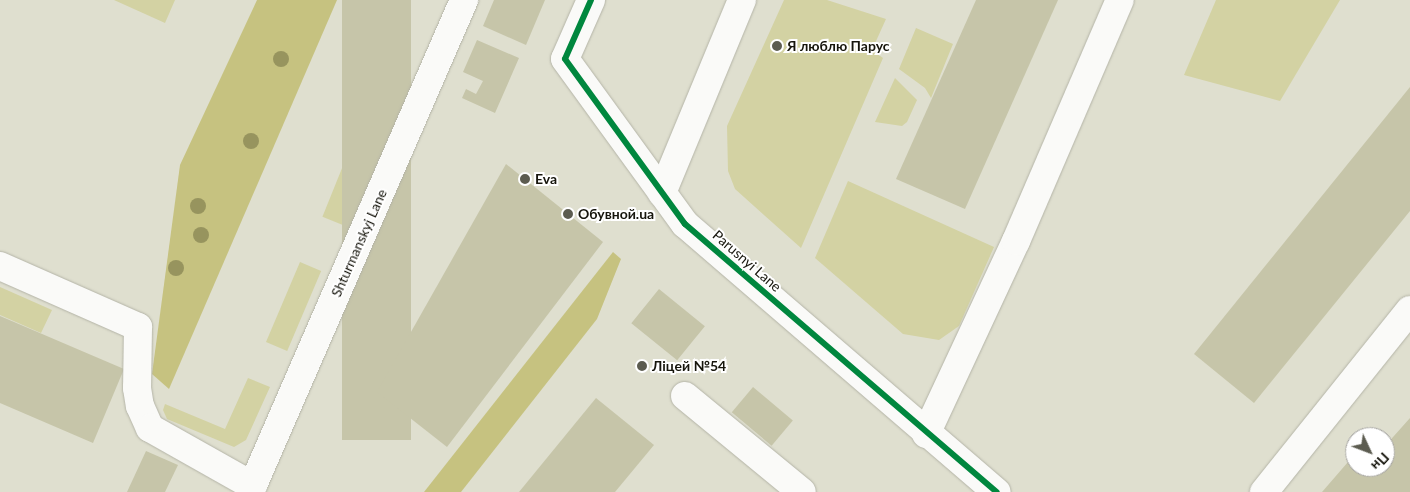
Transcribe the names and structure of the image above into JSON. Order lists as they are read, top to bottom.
{
  "streets": {
    "street": ["Shturmanskyj Lane", "Parusnyi Lane"]
  },
  "places": [
    "Я люблю Парус",
    "Eva",
    "Обувной.ua",
    "Ліцей №54"
  ],
  "north": "bottom right"
}
